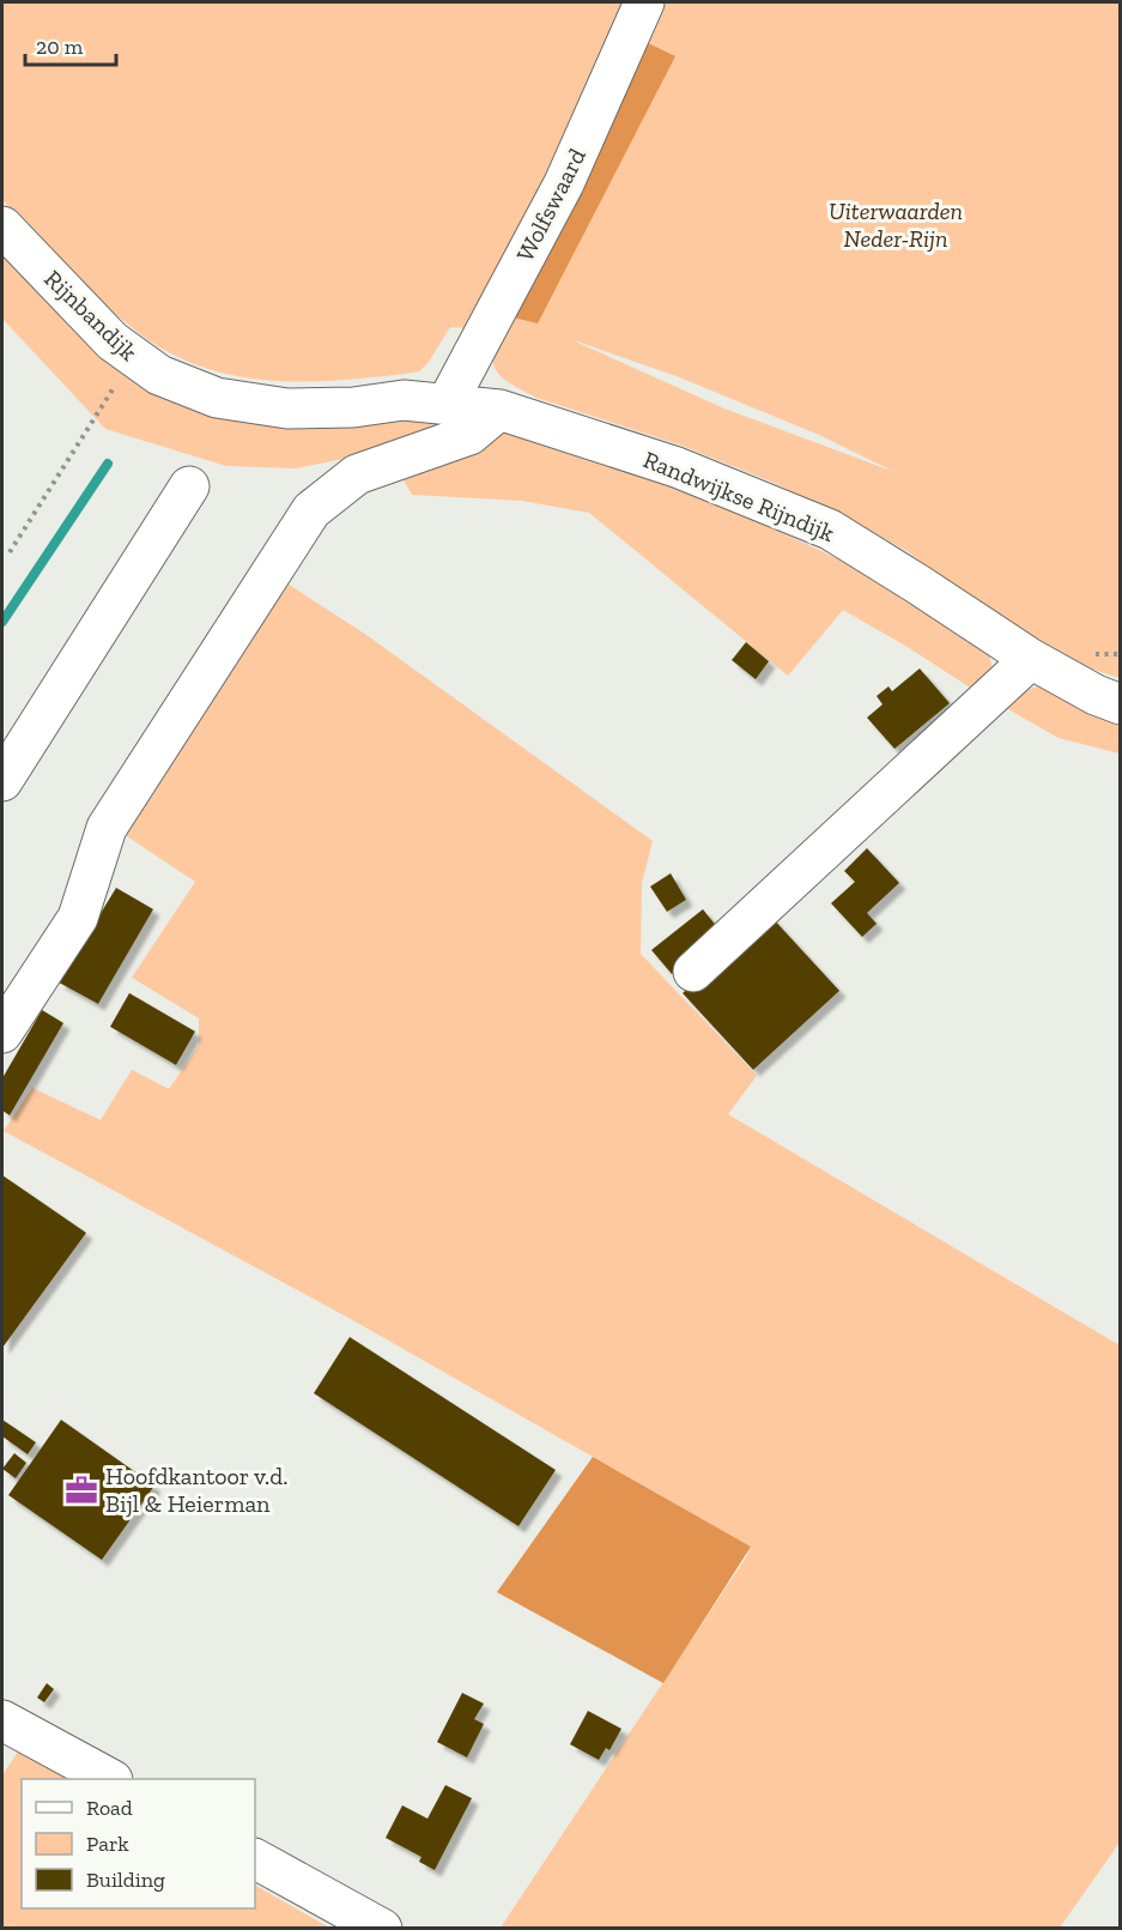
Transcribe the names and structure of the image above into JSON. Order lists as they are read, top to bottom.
{
  "streets": {
    "street": ["Wolfswaard", "Rijnbandijk", "Randwijkse Rijndijk"]
  },
  "crossings": [
    ["Wolfswaard", "Rijnbandijk"],
    ["Wolfswaard", "Randwijkse Rijndijk"],
    ["Rijnbandijk", "Randwijkse Rijndijk"]
  ],
  "parks": ["Uiterwaarden Neder-Rijn"],
  "places": {
    "office": ["Hoofdkantoor v.d. Bijl & Heierman"]
  },
  "legend": ["Road", "Park", "Building"],
  "scale_bar": "20 m"
}
